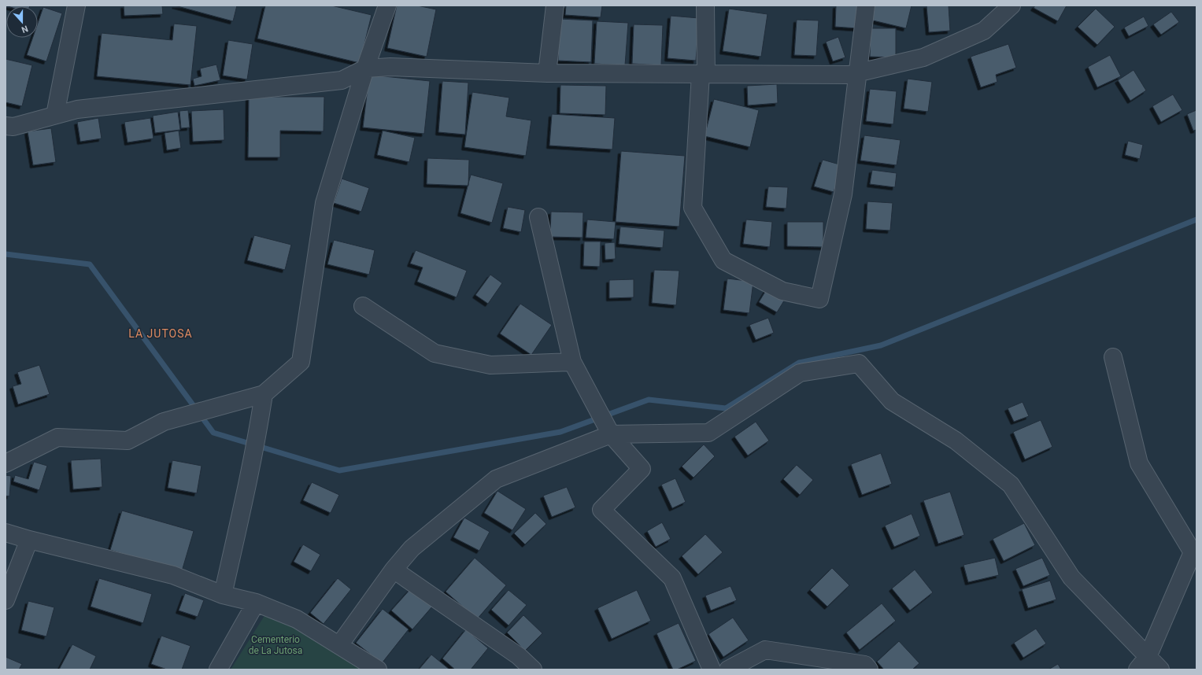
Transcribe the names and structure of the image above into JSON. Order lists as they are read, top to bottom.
{
  "districts": ["LA JUTOSA"],
  "parks": ["Cementerio de La Jutosa"],
  "north": "bottom"
}
